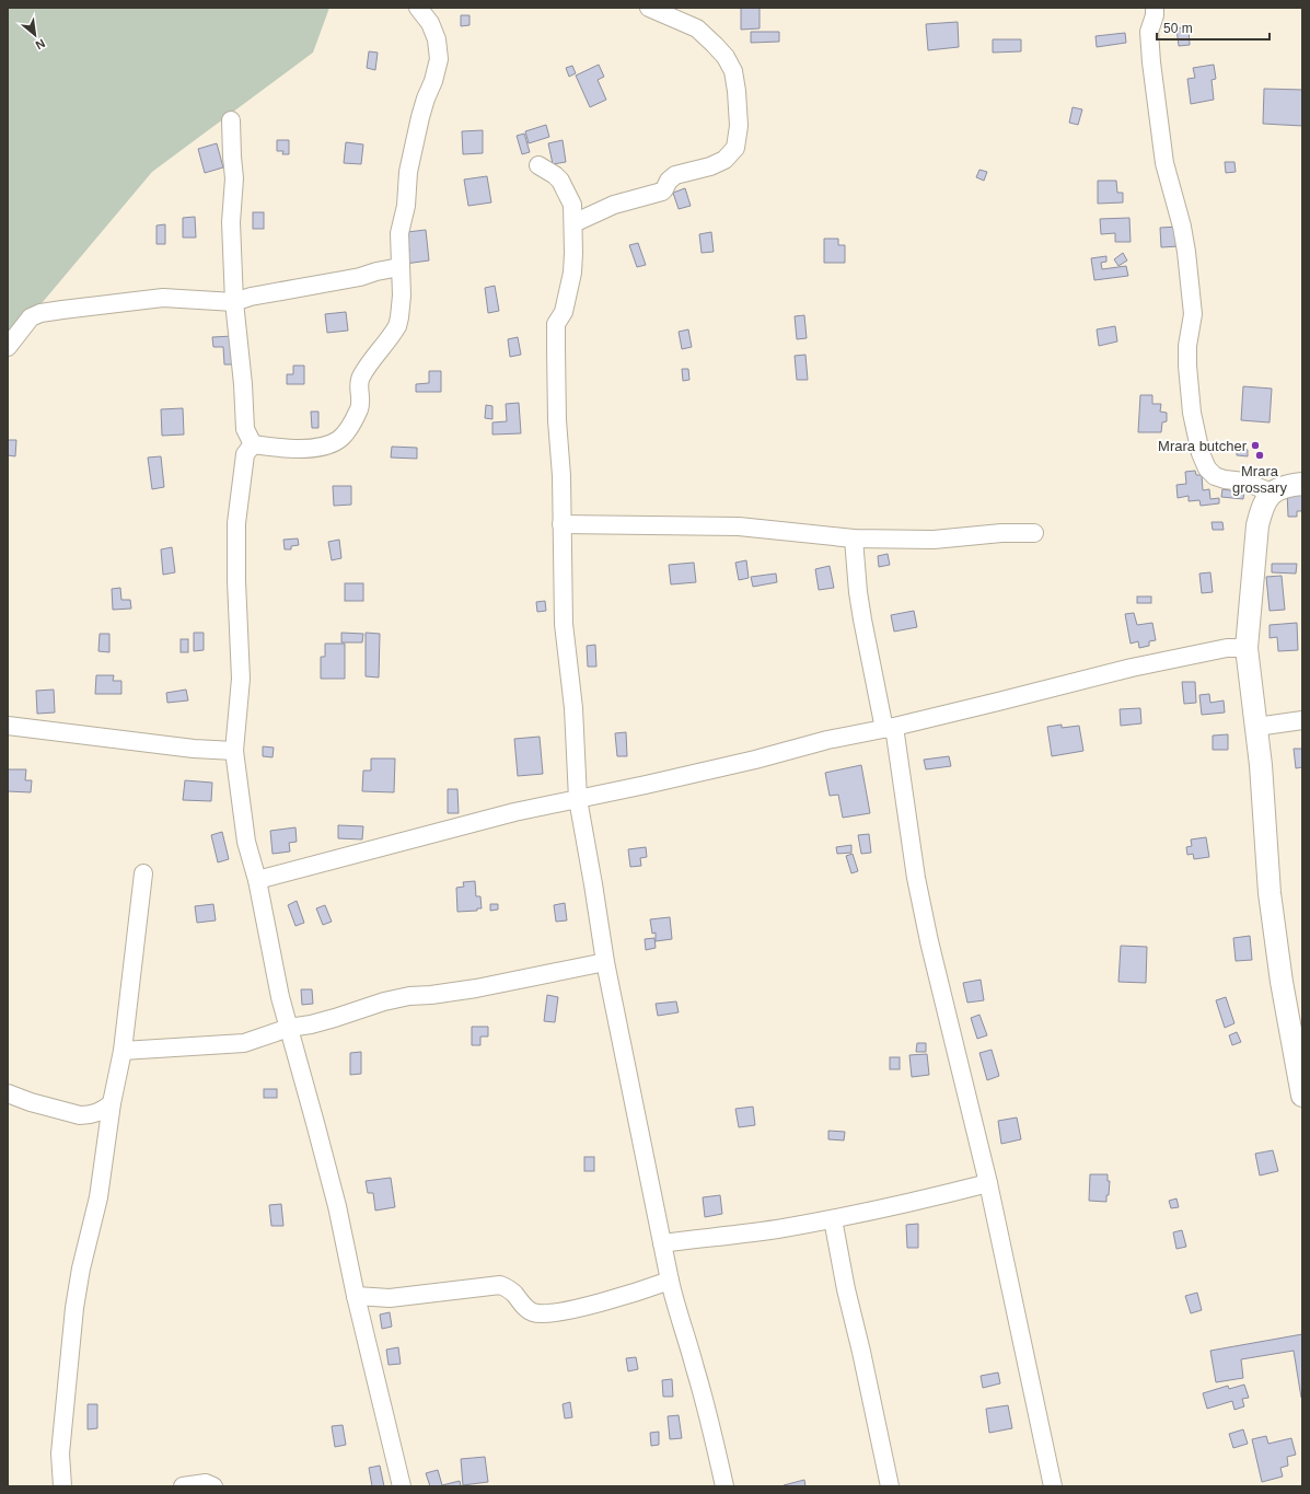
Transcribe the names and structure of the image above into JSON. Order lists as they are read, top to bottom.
{
  "places": ["Mrara butcher", "Mrara grossary"],
  "scale_bar": "50 m",
  "north": "bottom right"
}
